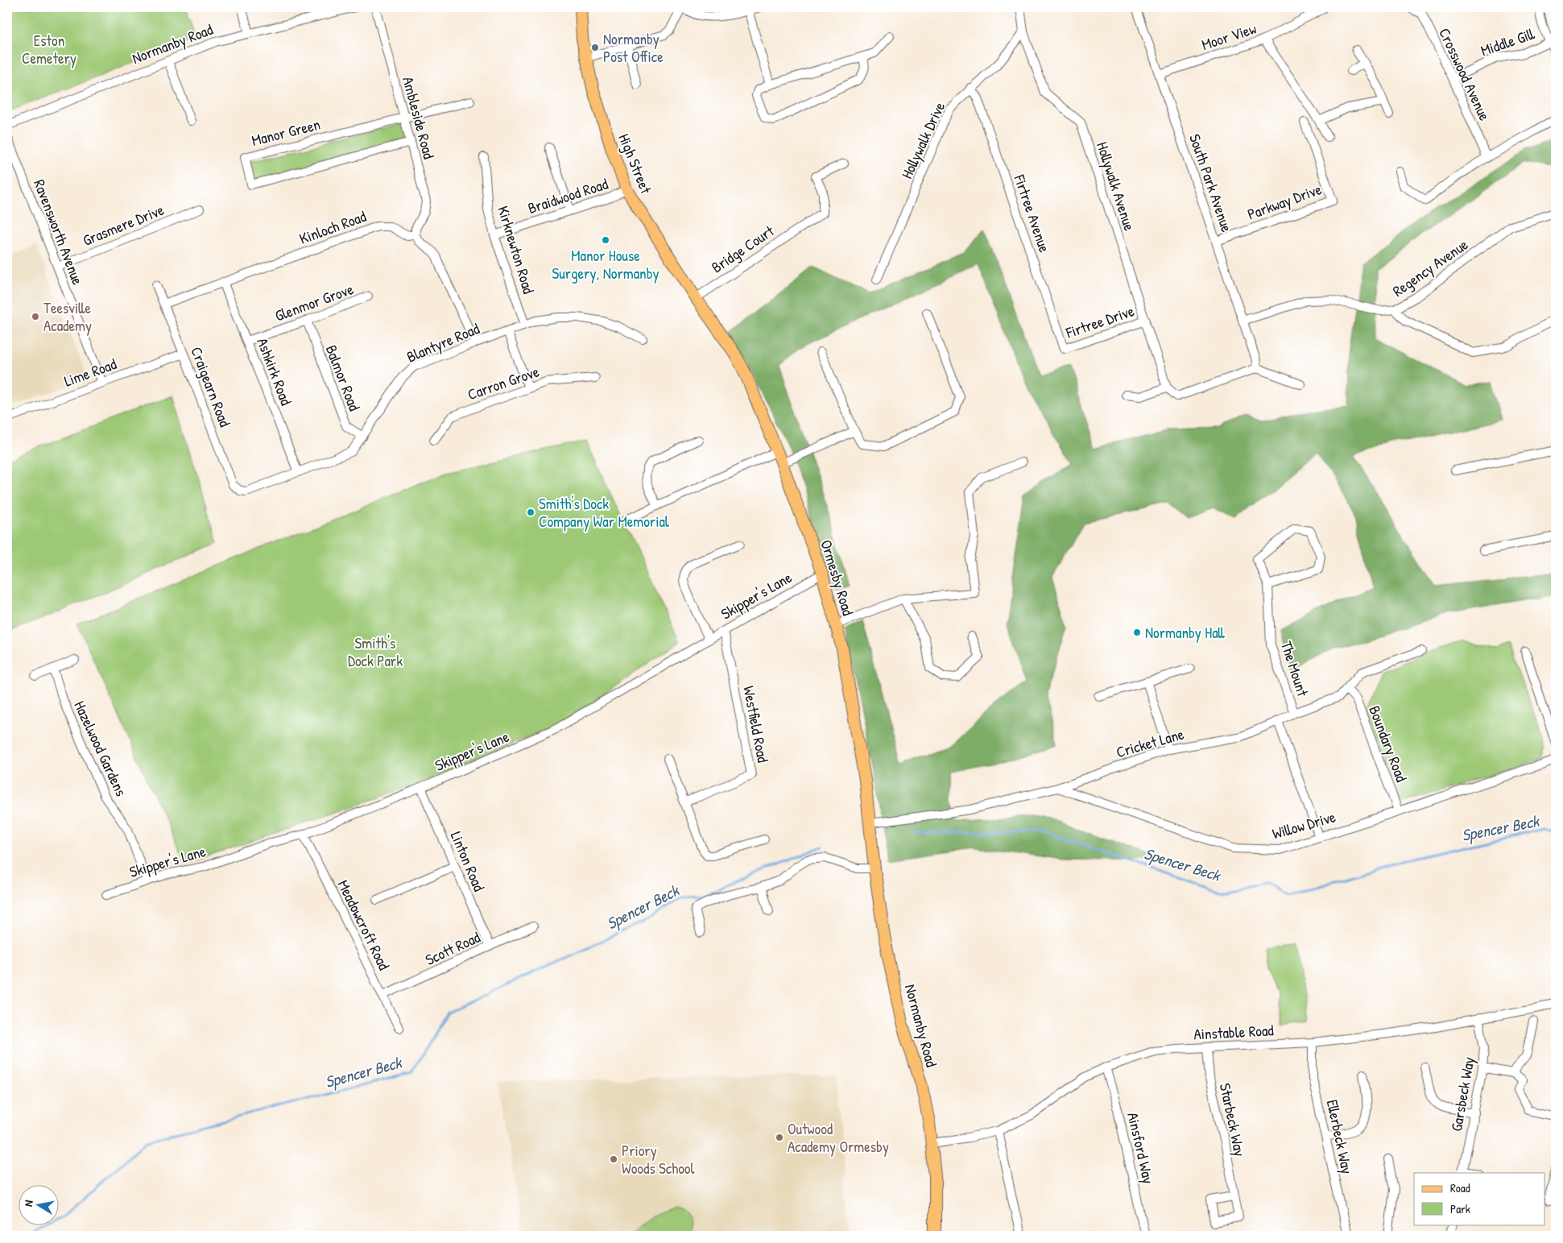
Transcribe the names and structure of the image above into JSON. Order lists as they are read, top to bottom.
{
  "streets": {
    "main road": ["Normanby Road", "High Street", "Ormesby Road"],
    "street": [
      "Moor View",
      "Middle Gill",
      "Crosswood Avenue",
      "Ambleside Road",
      "Manor Green",
      "Hollywalk Drive",
      "South Park Avenue",
      "Hollywalk Avenue",
      "Braidwood Road",
      "Parkway Drive",
      "Firtree Avenue",
      "Grasmere Drive",
      "Kinloch Road",
      "Ravensworth Avenue",
      "Bridge Court",
      "Kirknewton Road",
      "Regency Avenue",
      "Glenmor Grove",
      "Firtree Drive",
      "Blantyre Road",
      "Ashkirk Road",
      "Lime Road",
      "Balmor Road",
      "Carron Grove",
      "Craigearn Road",
      "Skipper's Lane",
      "The Mount",
      "Westfield Road",
      "Cricket Lane",
      "Boundary Road",
      "Hazelwood Gardens",
      "Willow Drive",
      "Linton Road",
      "Meadowcroft Road",
      "Scott Road",
      "Ainstable Road",
      "Garsbeck Way",
      "Starbeck Way",
      "Ellerbeck Way",
      "Ainsford Way"
    ]
  },
  "crossings": [
    ["Moor View", "South Park Avenue"],
    ["Middle Gill", "Crosswood Avenue"],
    ["Normanby Road", "Ormesby Road"],
    ["Normanby Road", "Cricket Lane"],
    ["Normanby Road", "Ainstable Road"],
    ["Ambleside Road", "Manor Green"],
    ["Ambleside Road", "Kinloch Road"],
    ["Hollywalk Drive", "Hollywalk Avenue"],
    ["Hollywalk Drive", "Firtree Avenue"],
    ["High Street", "Braidwood Road"],
    ["High Street", "Bridge Court"],
    ["High Street", "Ormesby Road"],
    ["South Park Avenue", "Parkway Drive"],
    ["South Park Avenue", "Regency Avenue"],
    ["Hollywalk Avenue", "Firtree Drive"],
    ["Braidwood Road", "Kirknewton Road"],
    ["Firtree Avenue", "Firtree Drive"],
    ["Grasmere Drive", "Ravensworth Avenue"],
    ["Kinloch Road", "Ashkirk Road"],
    ["Kinloch Road", "Craigearn Road"],
    ["Ravensworth Avenue", "Lime Road"],
    ["Kirknewton Road", "Blantyre Road"],
    ["Glenmor Grove", "Ashkirk Road"],
    ["Glenmor Grove", "Balmor Road"],
    ["Blantyre Road", "Ashkirk Road"],
    ["Blantyre Road", "Balmor Road"],
    ["Blantyre Road", "Craigearn Road"],
    ["Lime Road", "Craigearn Road"],
    ["Ormesby Road", "Skipper's Lane"],
    ["Ormesby Road", "Cricket Lane"],
    ["Skipper's Lane", "Westfield Road"],
    ["Skipper's Lane", "Hazelwood Gardens"],
    ["Skipper's Lane", "Linton Road"],
    ["Skipper's Lane", "Meadowcroft Road"],
    ["The Mount", "Cricket Lane"],
    ["Cricket Lane", "Boundary Road"],
    ["Cricket Lane", "Willow Drive"],
    ["Boundary Road", "Willow Drive"],
    ["Linton Road", "Scott Road"],
    ["Meadowcroft Road", "Scott Road"],
    ["Ainstable Road", "Garsbeck Way"],
    ["Ainstable Road", "Starbeck Way"],
    ["Ainstable Road", "Ellerbeck Way"],
    ["Ainstable Road", "Ainsford Way"]
  ],
  "water": ["Spencer Beck"],
  "parks": ["Eston Cemetery", "Smith's Dock Park"],
  "places": [
    "Normanby Post Office",
    "Manor House Surgery, Normanby",
    "Teesville Academy",
    "Smith's Dock Company War Memorial",
    "Normanby Hall",
    "Outwood Academy Ormesby",
    "Priory Woods School"
  ],
  "legend": ["Road", "Park"],
  "north": "left"
}
